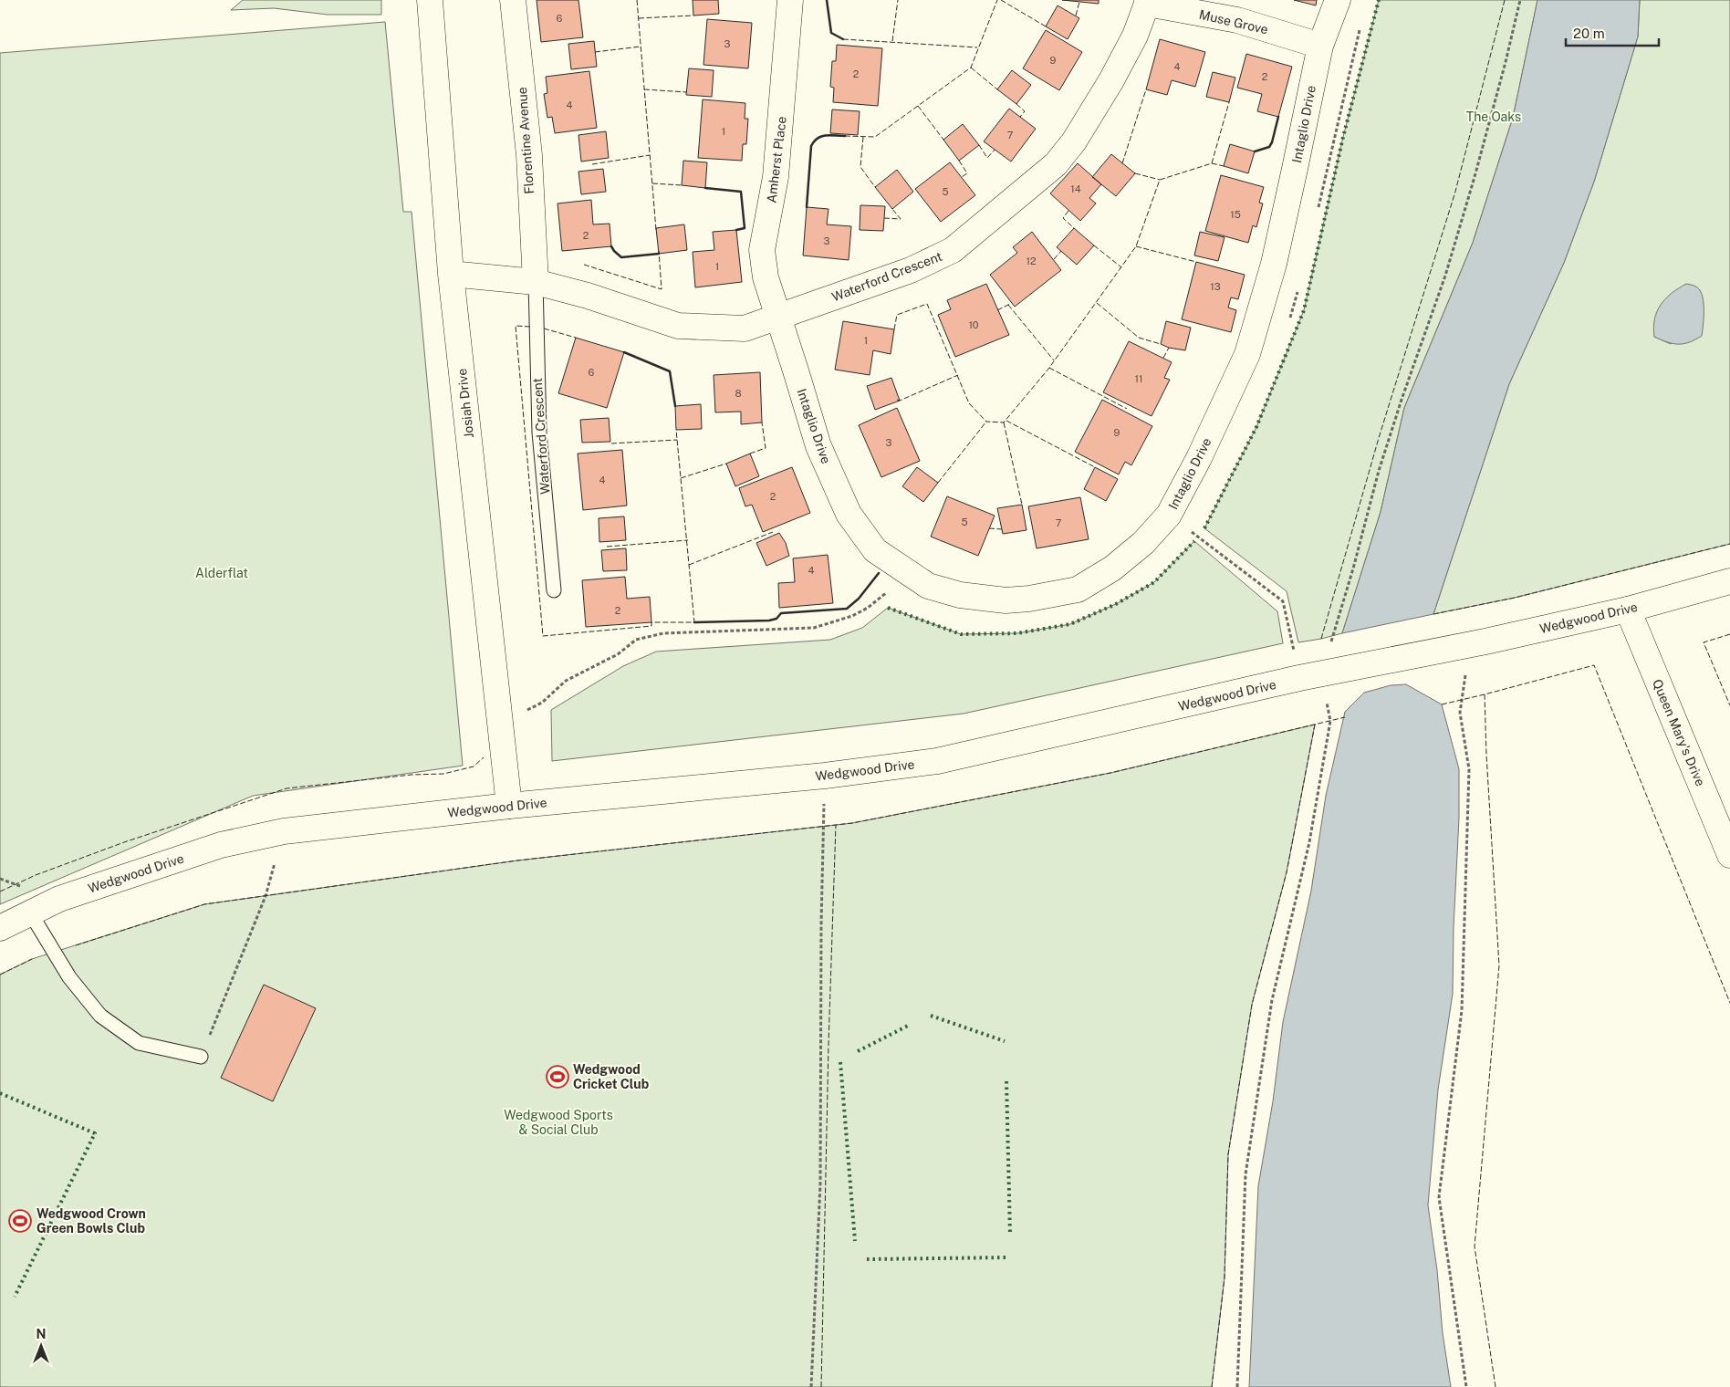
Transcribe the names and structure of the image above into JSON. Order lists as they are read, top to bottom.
{
  "streets": {
    "street": [
      "Muse Grove",
      "Intaglio Drive",
      "Florentine Avenue",
      "Amherst Place",
      "Waterford Crescent",
      "Josiah Drive",
      "Wedgwood Drive",
      "Queen Mary's Drive"
    ]
  },
  "crossings": [
    ["Muse Grove", "Intaglio Drive"],
    ["Muse Grove", "Waterford Crescent"],
    ["Intaglio Drive", "Amherst Place"],
    ["Intaglio Drive", "Waterford Crescent"],
    ["Florentine Avenue", "Waterford Crescent"],
    ["Amherst Place", "Waterford Crescent"],
    ["Waterford Crescent", "Josiah Drive"],
    ["Josiah Drive", "Wedgwood Drive"],
    ["Wedgwood Drive", "Queen Mary's Drive"]
  ],
  "parks": ["The Oaks", "Alderflat", "Wedgwood Sports & Social Club"],
  "places": {
    "sports": ["Wedgwood Cricket Club", "Wedgwood Crown Green Bowls Club"]
  },
  "house_numbers": [
    "6",
    "3",
    "9",
    "4",
    "2",
    "2",
    "4",
    "1",
    "7",
    "14",
    "5",
    "15",
    "2",
    "3",
    "12",
    "1",
    "13",
    "10",
    "1",
    "6",
    "11",
    "8",
    "9",
    "3",
    "4",
    "2",
    "5",
    "7",
    "4",
    "2"
  ],
  "scale_bar": "20 m",
  "north": "top"
}
